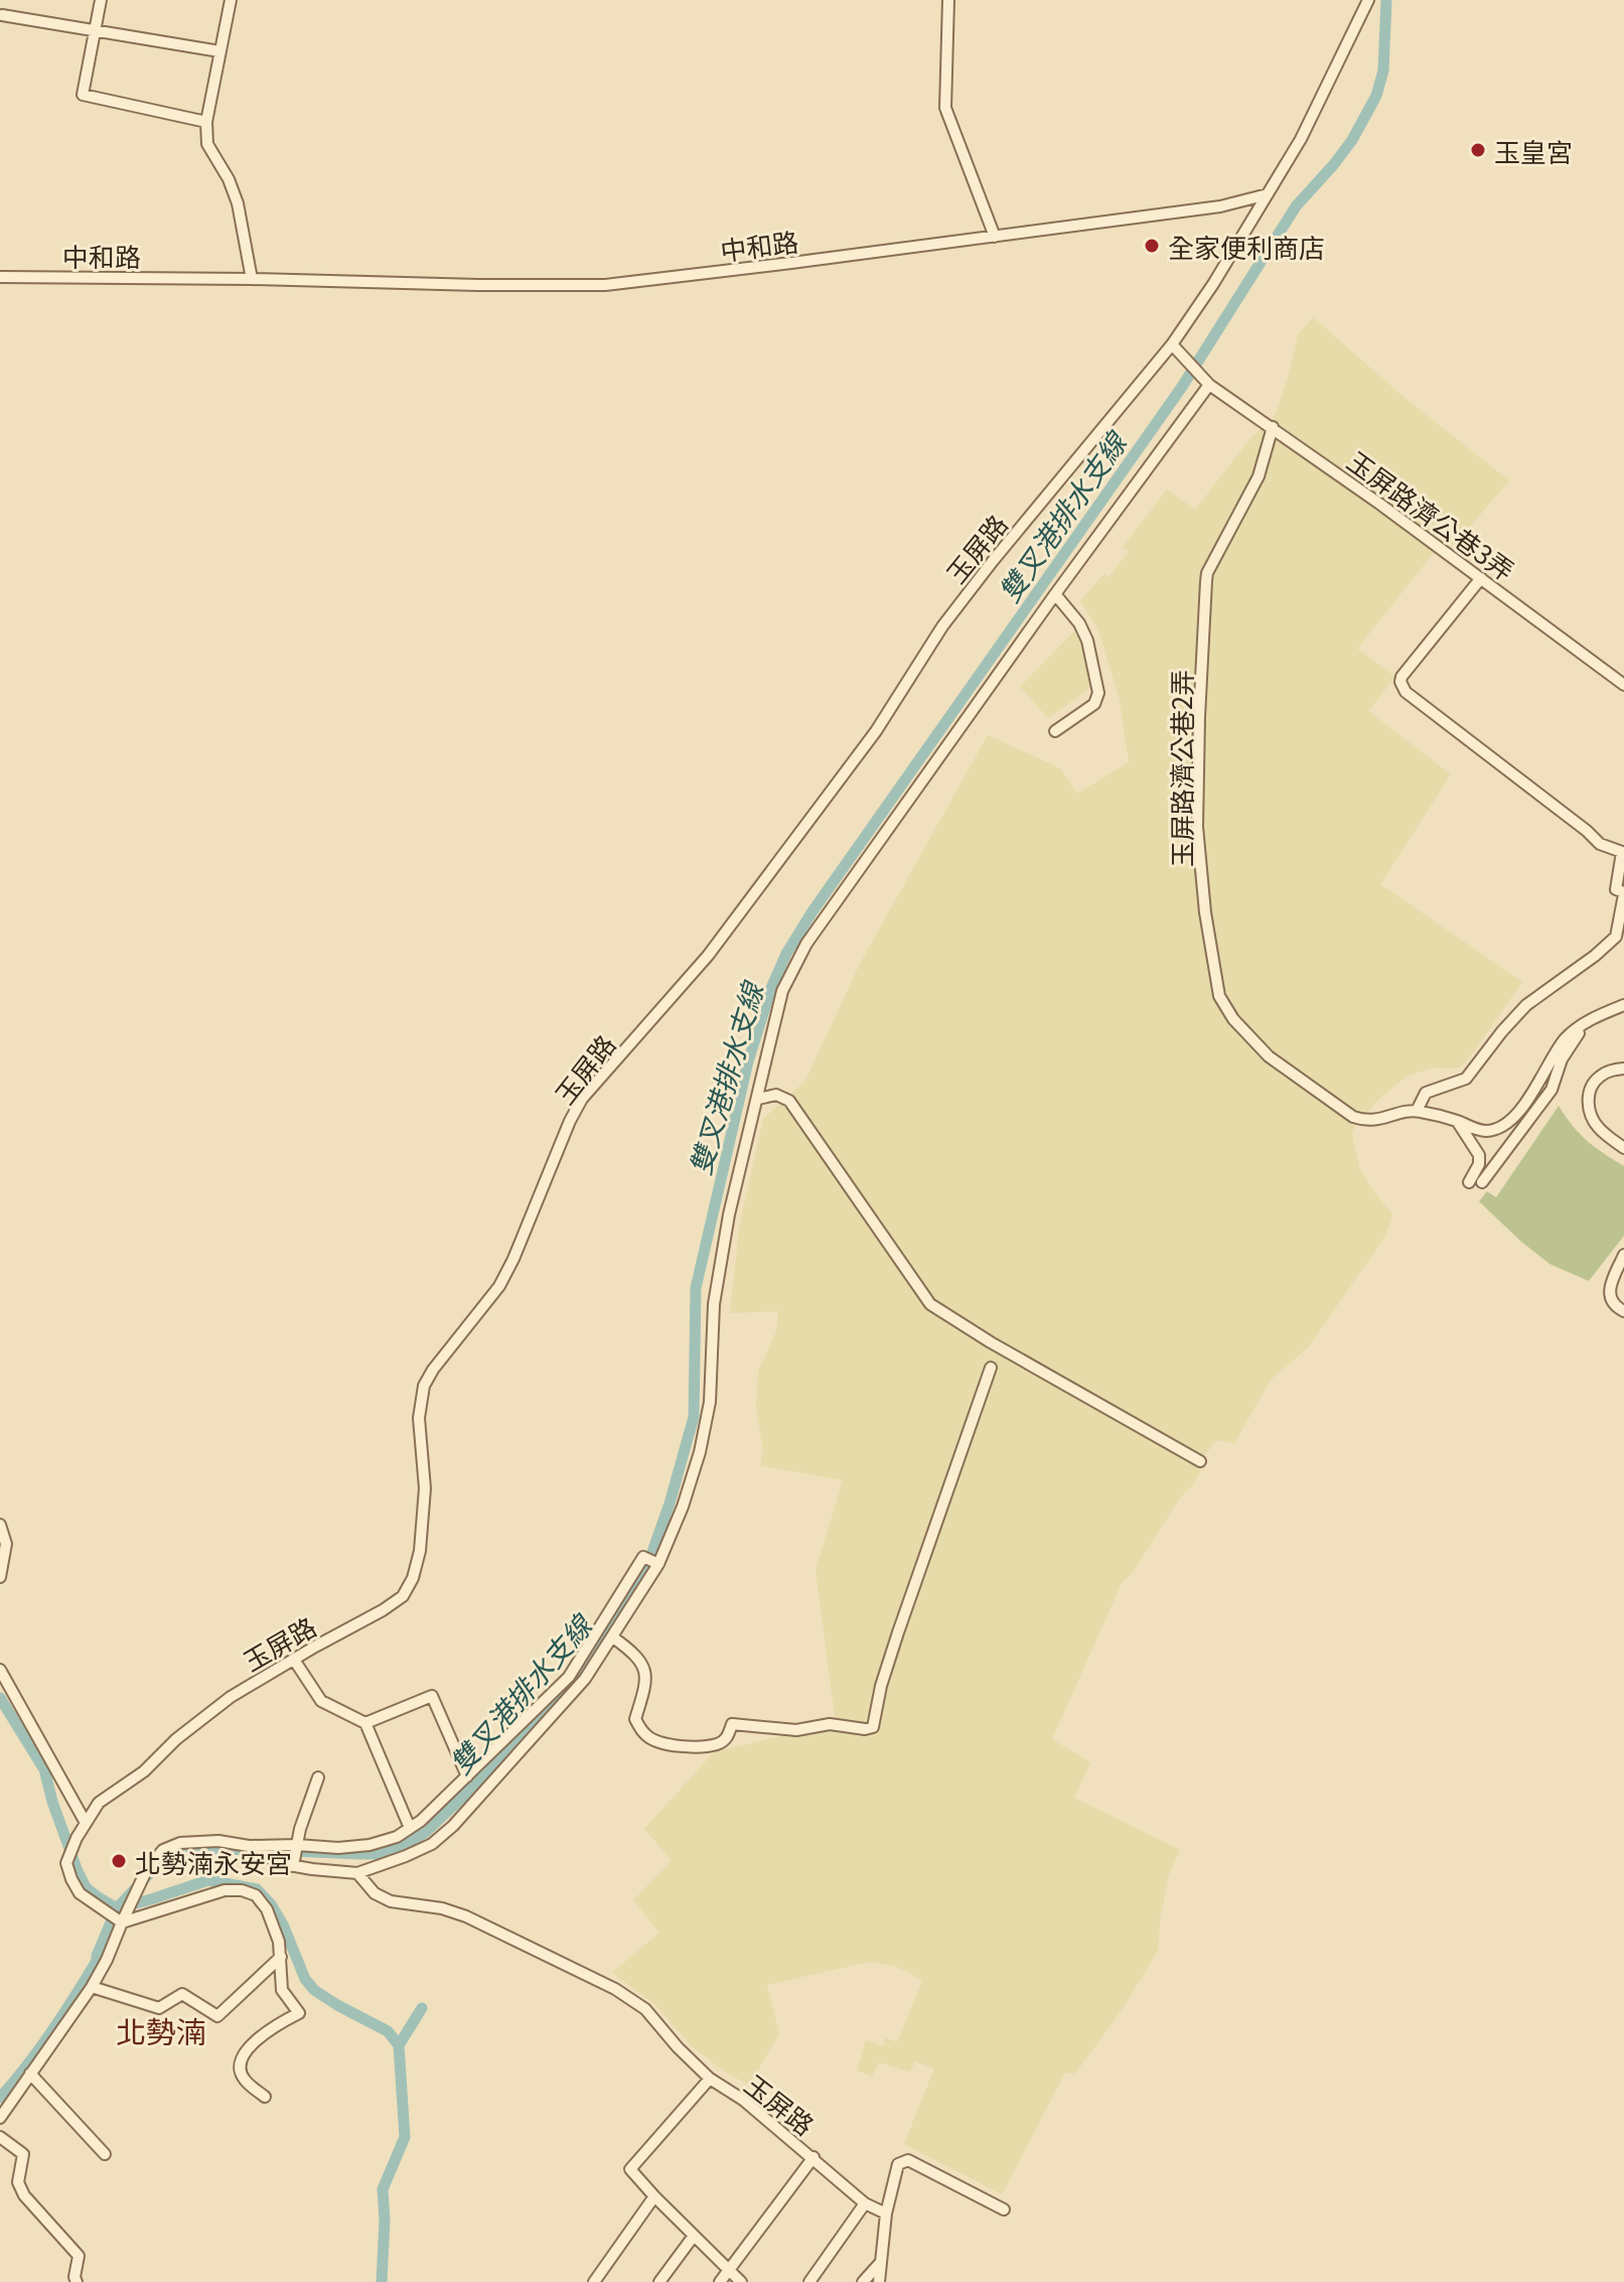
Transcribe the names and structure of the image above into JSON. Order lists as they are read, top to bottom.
{
  "streets": {
    "street": [
      "中和路",
      "玉屏路濟公巷3弄",
      "玉屏路",
      "玉屏路濟公巷2弄"
    ]
  },
  "crossings": [
    ["中和路", "玉屏路"],
    ["玉屏路濟公巷3弄", "玉屏路濟公巷2弄"]
  ],
  "districts": ["北勢湳"],
  "water": ["雙叉港排水支線"],
  "places": ["玉皇宮", "全家便利商店", "北勢湳永安宮"]
}
